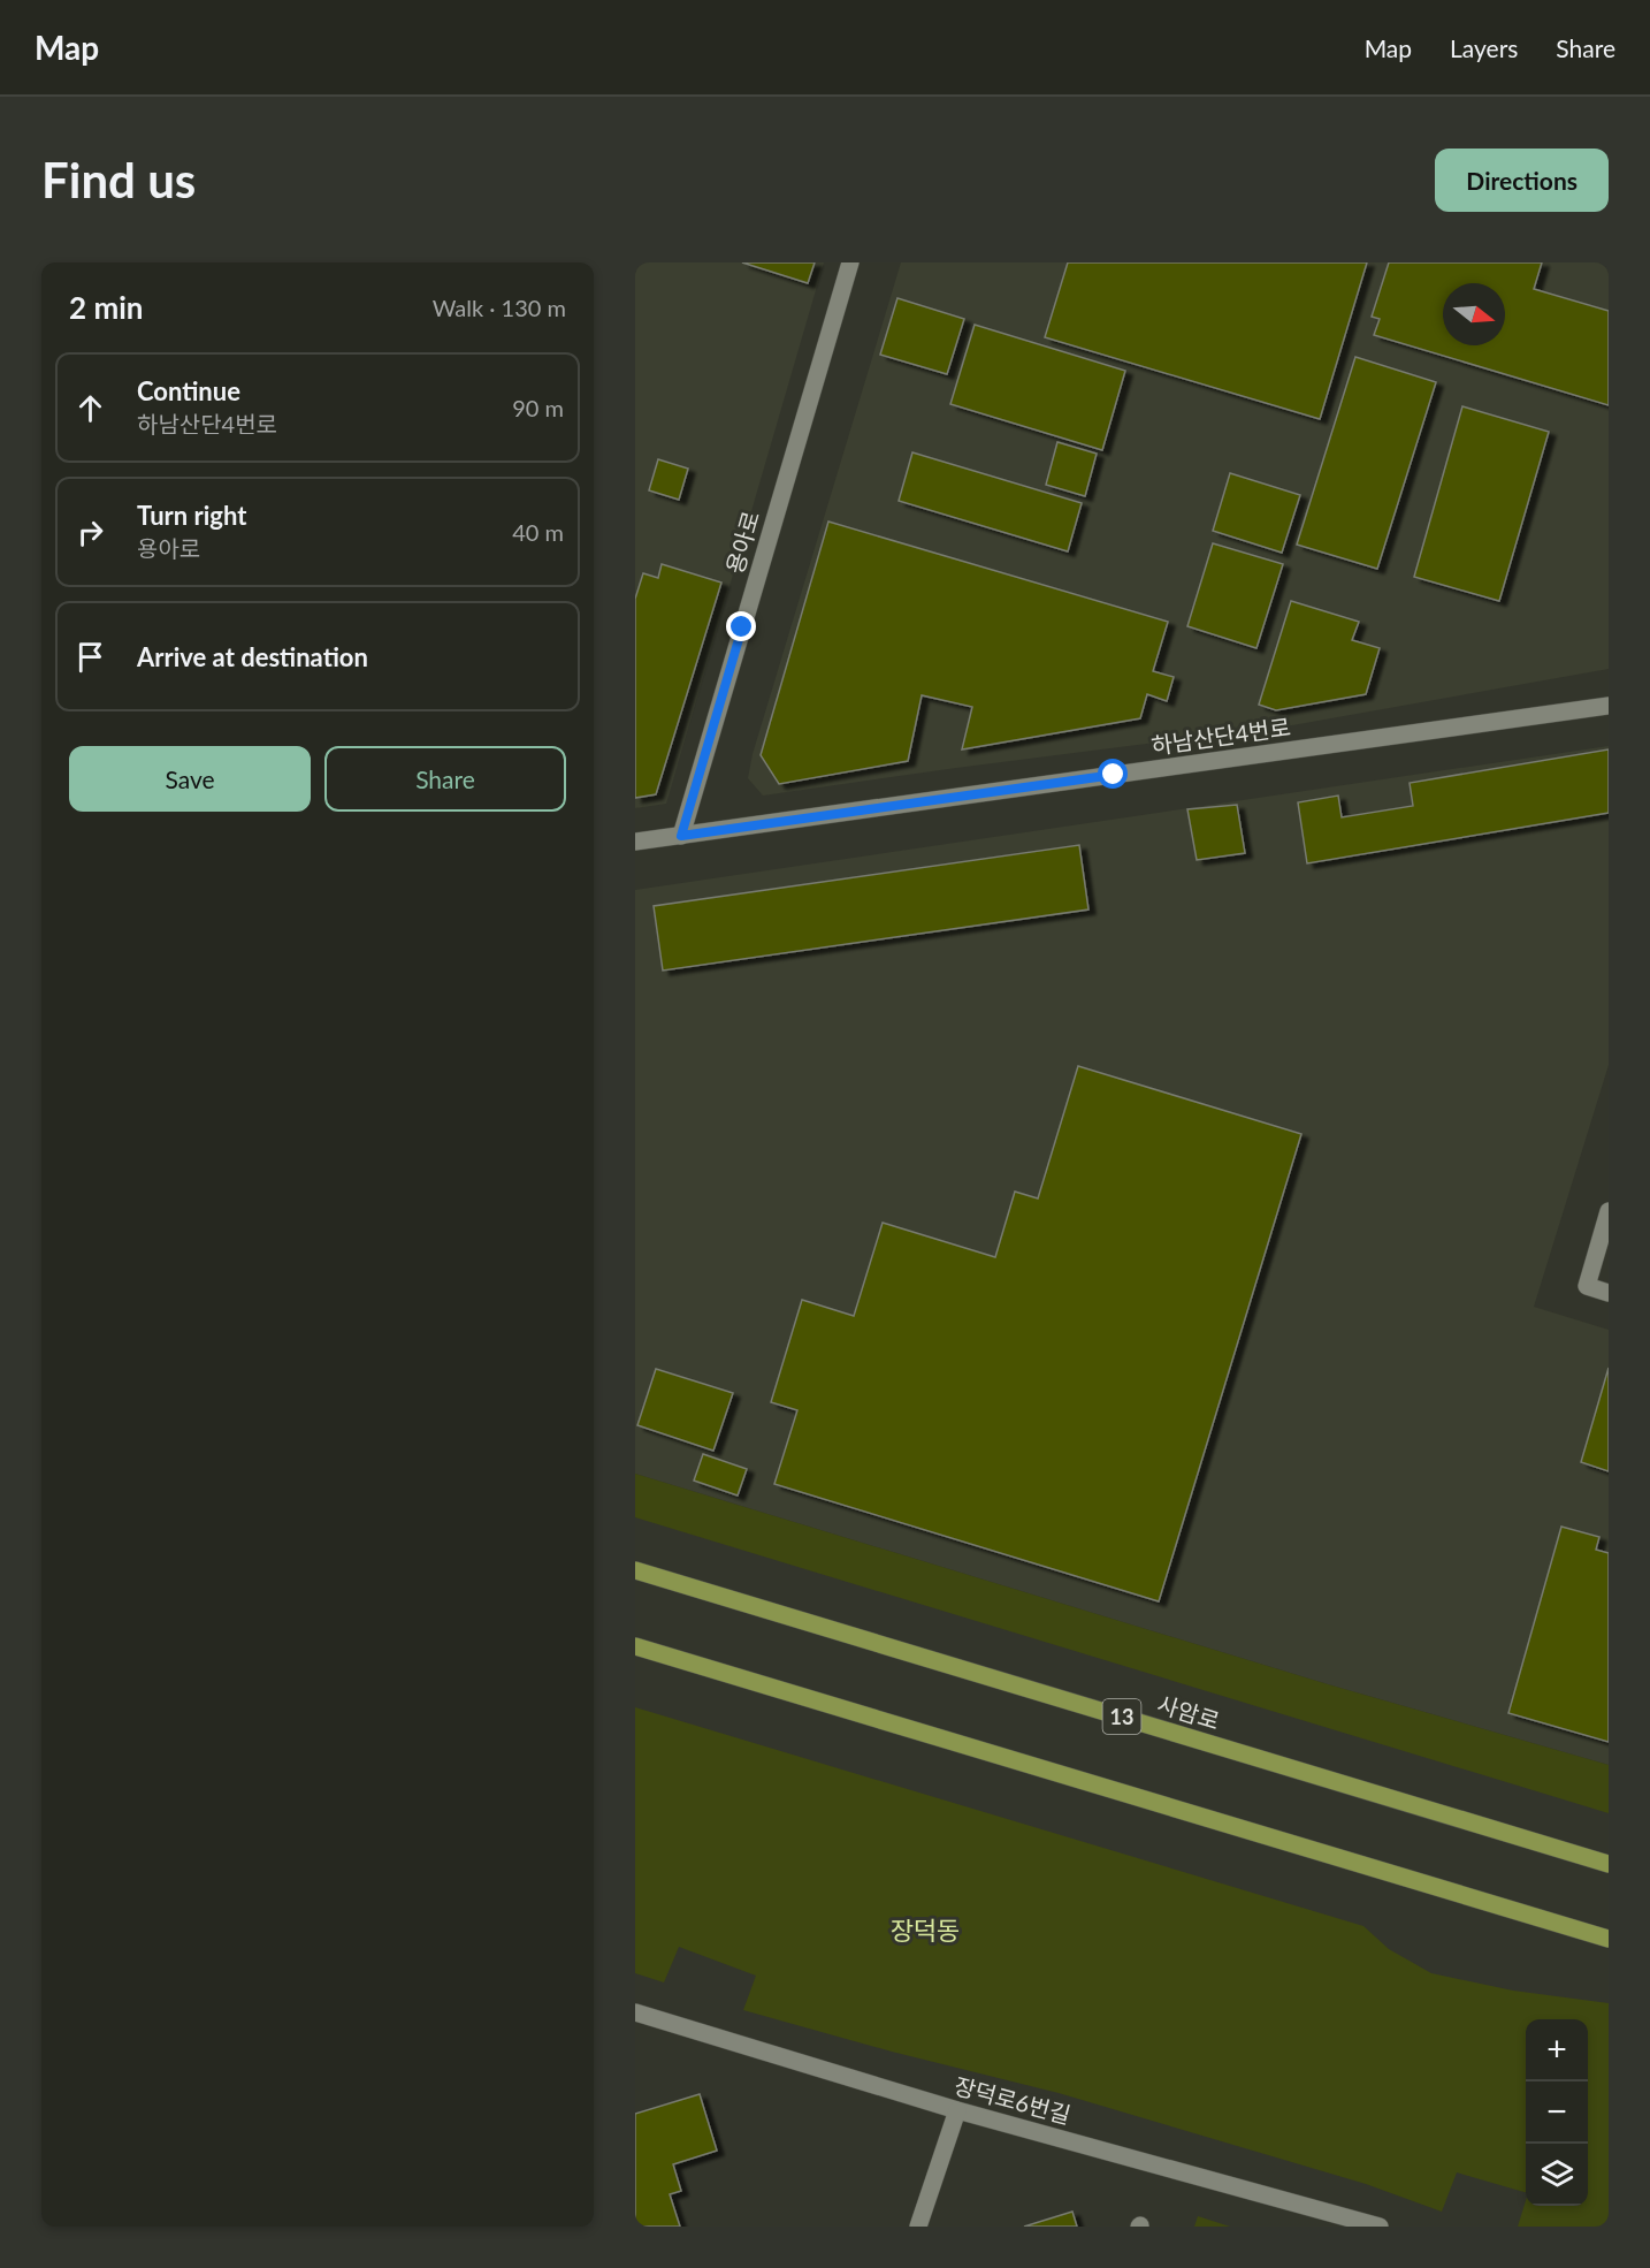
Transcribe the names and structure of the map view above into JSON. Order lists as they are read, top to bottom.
{
  "streets": {
    "main road": ["사암로", "13"],
    "street": ["용아로", "하남산단4번로", "장덕로6번길"]
  },
  "crossings": [
    ["용아로", "하남산단4번로"]
  ],
  "districts": ["장덕동"],
  "north": "right",
  "page": {
    "header": "Map",
    "nav": ["Map", "Layers", "Share"],
    "buttons": [
      "Directions",
      ["Save", "Share"]
    ],
    "title": "Find us",
    "heading": ["2 min", "Walk · 130 m"],
    "list": [
      ["Continue", "하남산단4번로", "90 m"],
      ["Turn right", "용아로", "40 m"],
      "Arrive at destination"
    ],
    "map_buttons": ["+", "−"]
  }
}
